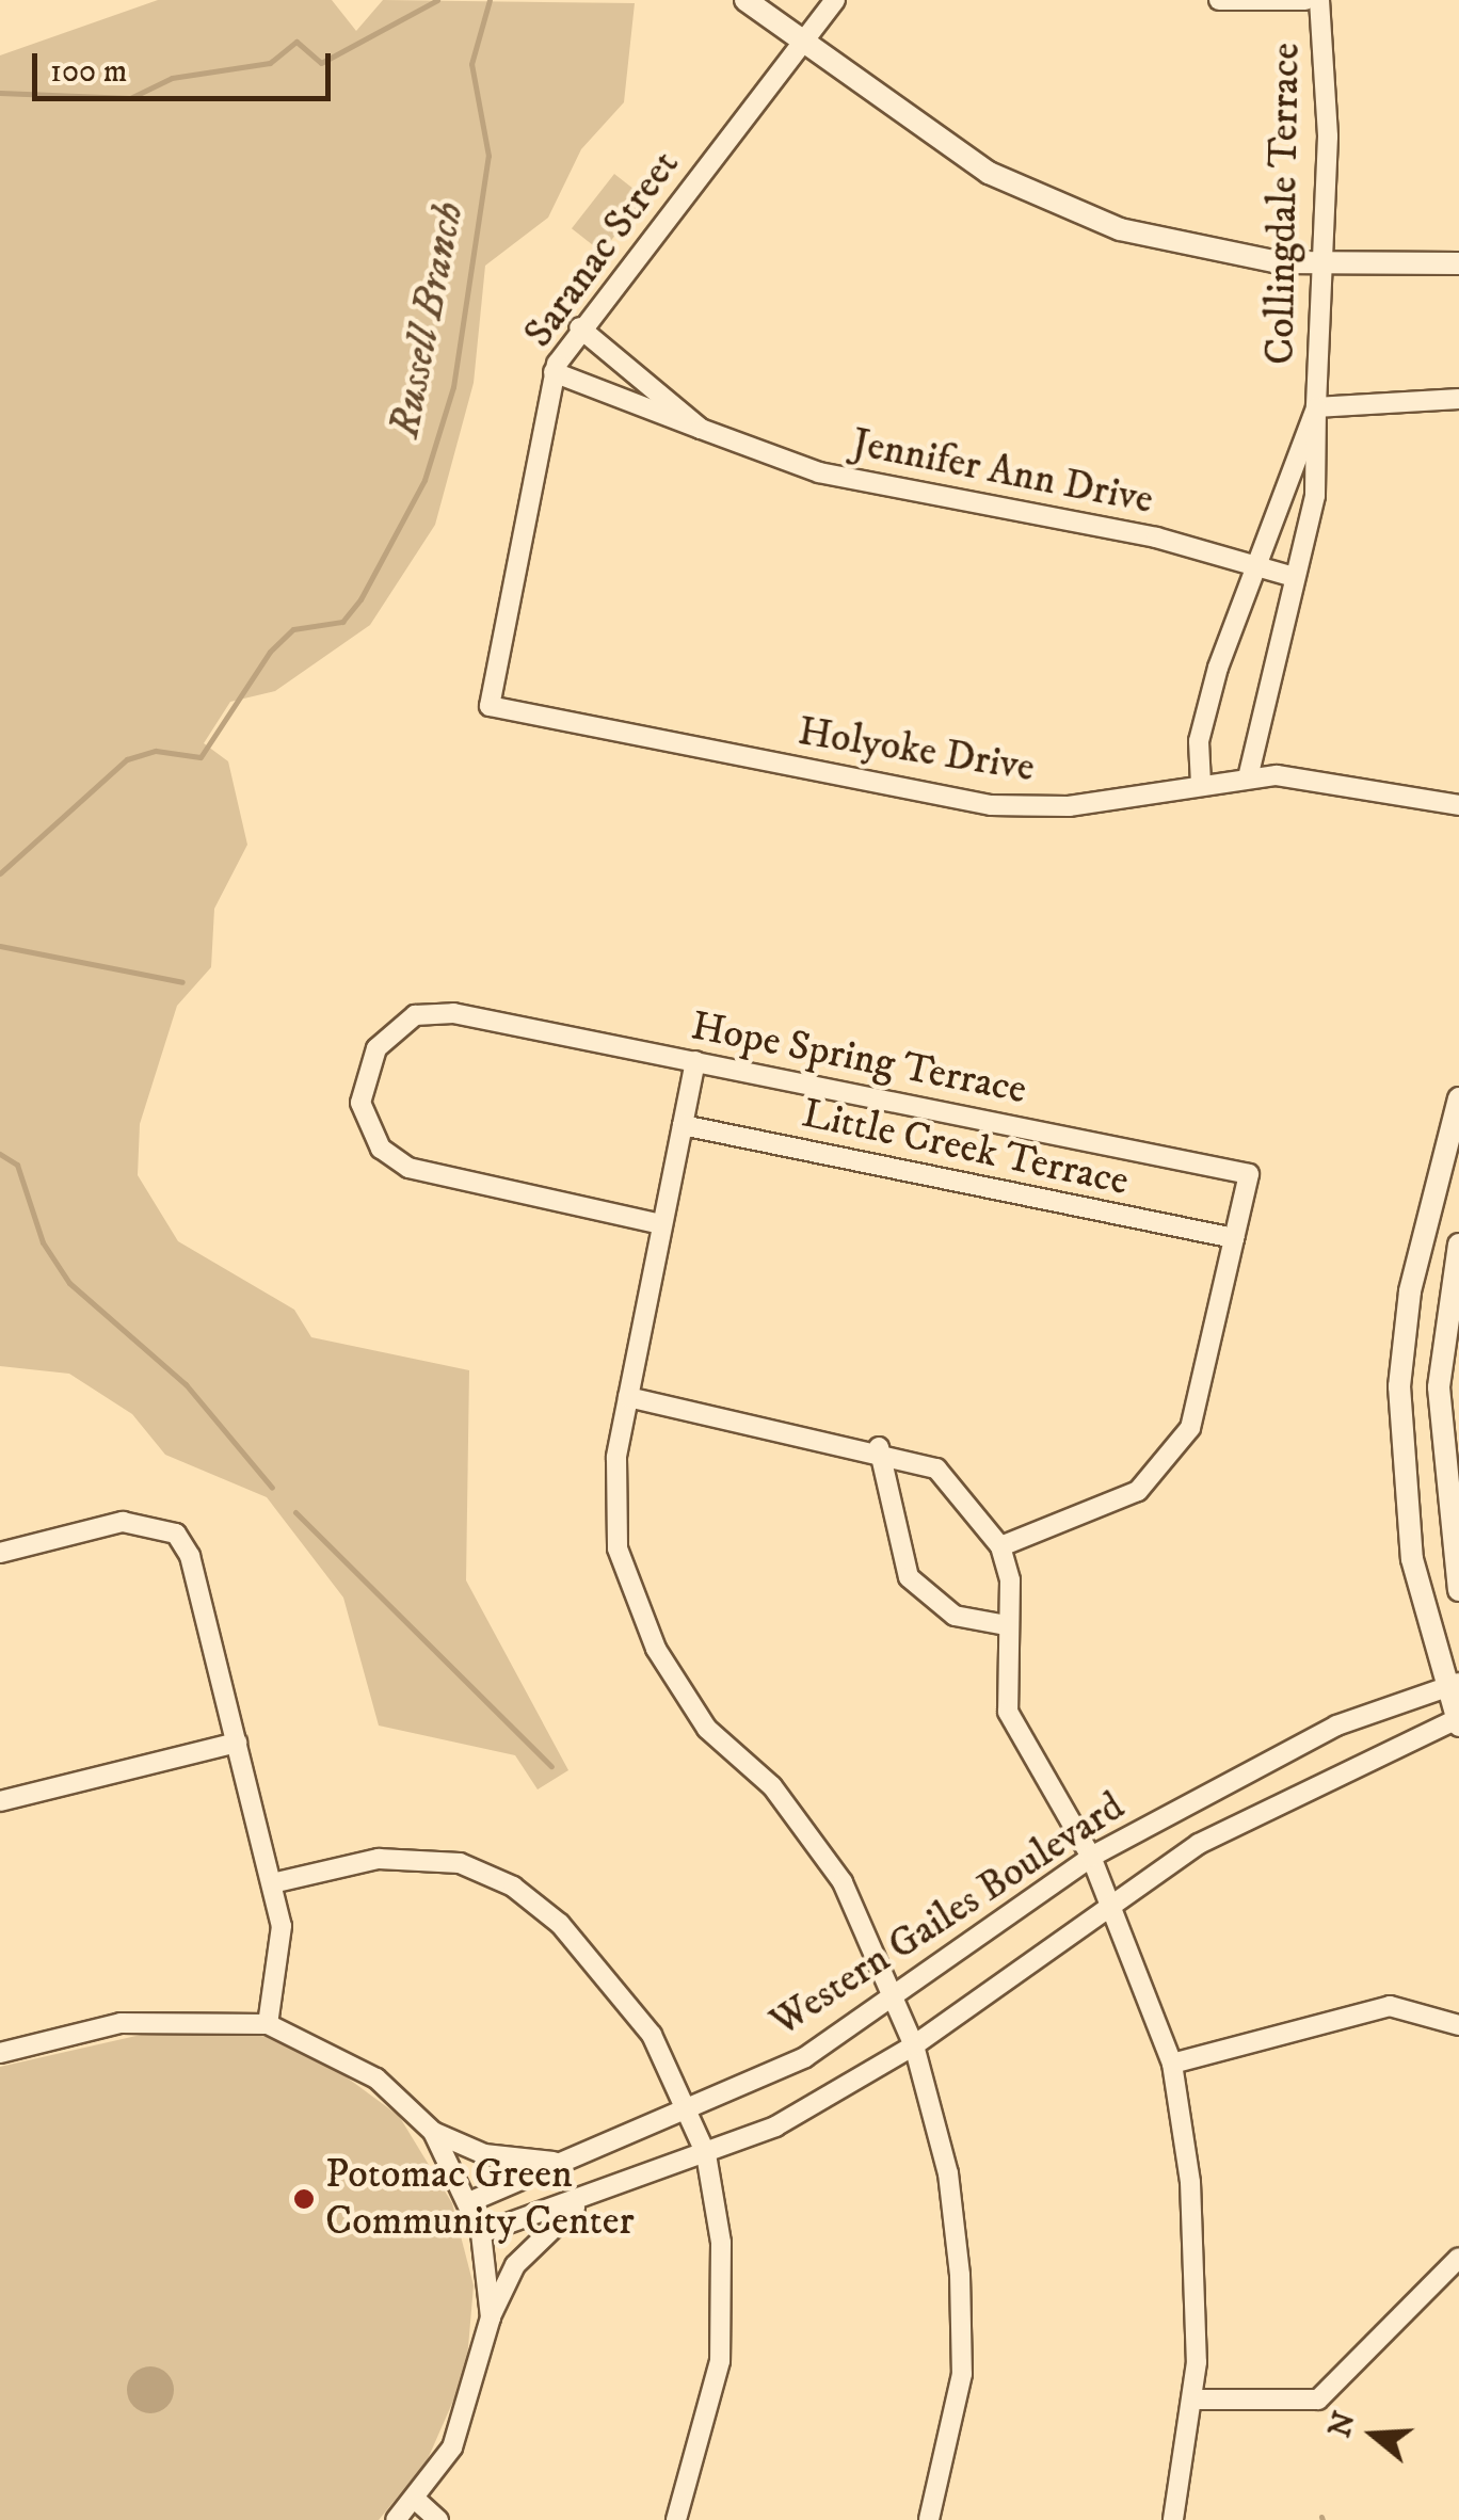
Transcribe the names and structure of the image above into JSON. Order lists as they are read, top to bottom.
{
  "streets": {
    "street": [
      "Collingdale Terrace",
      "Saranac Street",
      "Jennifer Ann Drive",
      "Holyoke Drive",
      "Hope Spring Terrace",
      "Little Creek Terrace",
      "Western Gailes Boulevard"
    ]
  },
  "crossings": [
    ["Collingdale Terrace", "Jennifer Ann Drive"],
    ["Collingdale Terrace", "Holyoke Drive"],
    ["Saranac Street", "Jennifer Ann Drive"],
    ["Saranac Street", "Holyoke Drive"],
    ["Hope Spring Terrace", "Little Creek Terrace"]
  ],
  "water": ["Russell Branch"],
  "places": ["Potomac Green Community Center"],
  "scale_bar": "100 m",
  "north": "left"
}
